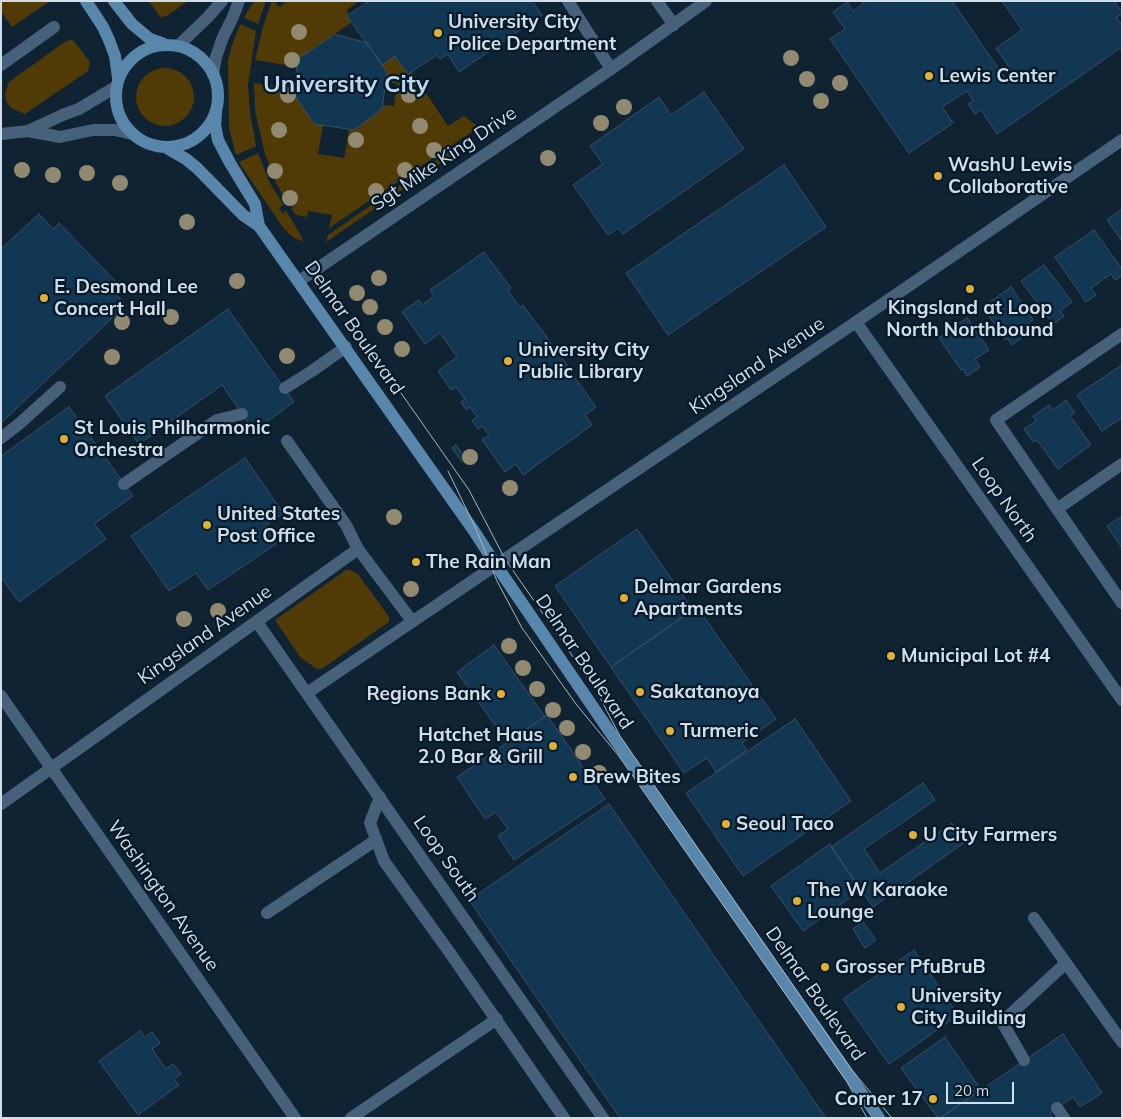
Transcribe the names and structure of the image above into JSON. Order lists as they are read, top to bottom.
{
  "streets": {
    "main road": ["Delmar Boulevard"],
    "street": [
      "Sgt Mike King Drive",
      "Kingsland Avenue",
      "Loop North",
      "Loop South",
      "Washington Avenue"
    ]
  },
  "crossings": [
    ["Sgt Mike King Drive", "Delmar Boulevard"],
    ["Delmar Boulevard", "Kingsland Avenue"],
    ["Kingsland Avenue", "Loop North"],
    ["Kingsland Avenue", "Loop South"],
    ["Kingsland Avenue", "Washington Avenue"]
  ],
  "districts": ["University City"],
  "places": [
    "University City Police Department",
    "Lewis Center",
    "WashU Lewis Collaborative",
    "Kingsland at Loop North Northbound",
    "E. Desmond Lee Concert Hall",
    "University City Public Library",
    "St Louis Philharmonic Orchestra",
    "United States Post Office",
    "The Rain Man",
    "Delmar Gardens Apartments",
    "Municipal Lot #4",
    "Sakatanoya",
    "Regions Bank",
    "Turmeric",
    "Hatchet Haus 2.0 Bar & Grill",
    "Brew Bites",
    "Seoul Taco",
    "U City Farmers",
    "The W Karaoke Lounge",
    "Grosser PfuBruB",
    "University City Building",
    "Corner 17"
  ],
  "scale_bar": "20 m"
}
